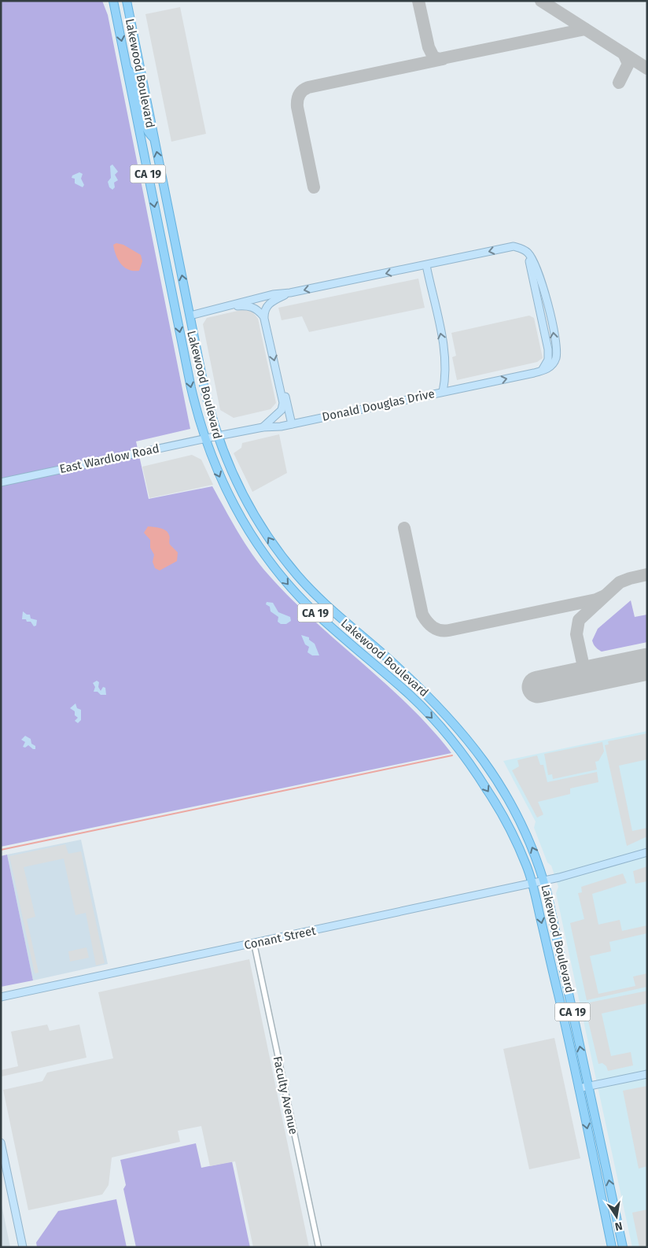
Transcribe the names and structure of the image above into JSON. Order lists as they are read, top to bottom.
{
  "streets": {
    "main road": ["Lakewood Boulevard", "CA 19"],
    "street": [
      "Donald Douglas Drive",
      "East Wardlow Road",
      "Conant Street",
      "Faculty Avenue"
    ]
  },
  "crossings": [
    ["Lakewood Boulevard", "Donald Douglas Drive"],
    ["Lakewood Boulevard", "East Wardlow Road"],
    ["Lakewood Boulevard", "Conant Street"],
    ["Donald Douglas Drive", "East Wardlow Road"],
    ["Conant Street", "Faculty Avenue"]
  ],
  "north": "bottom"
}
